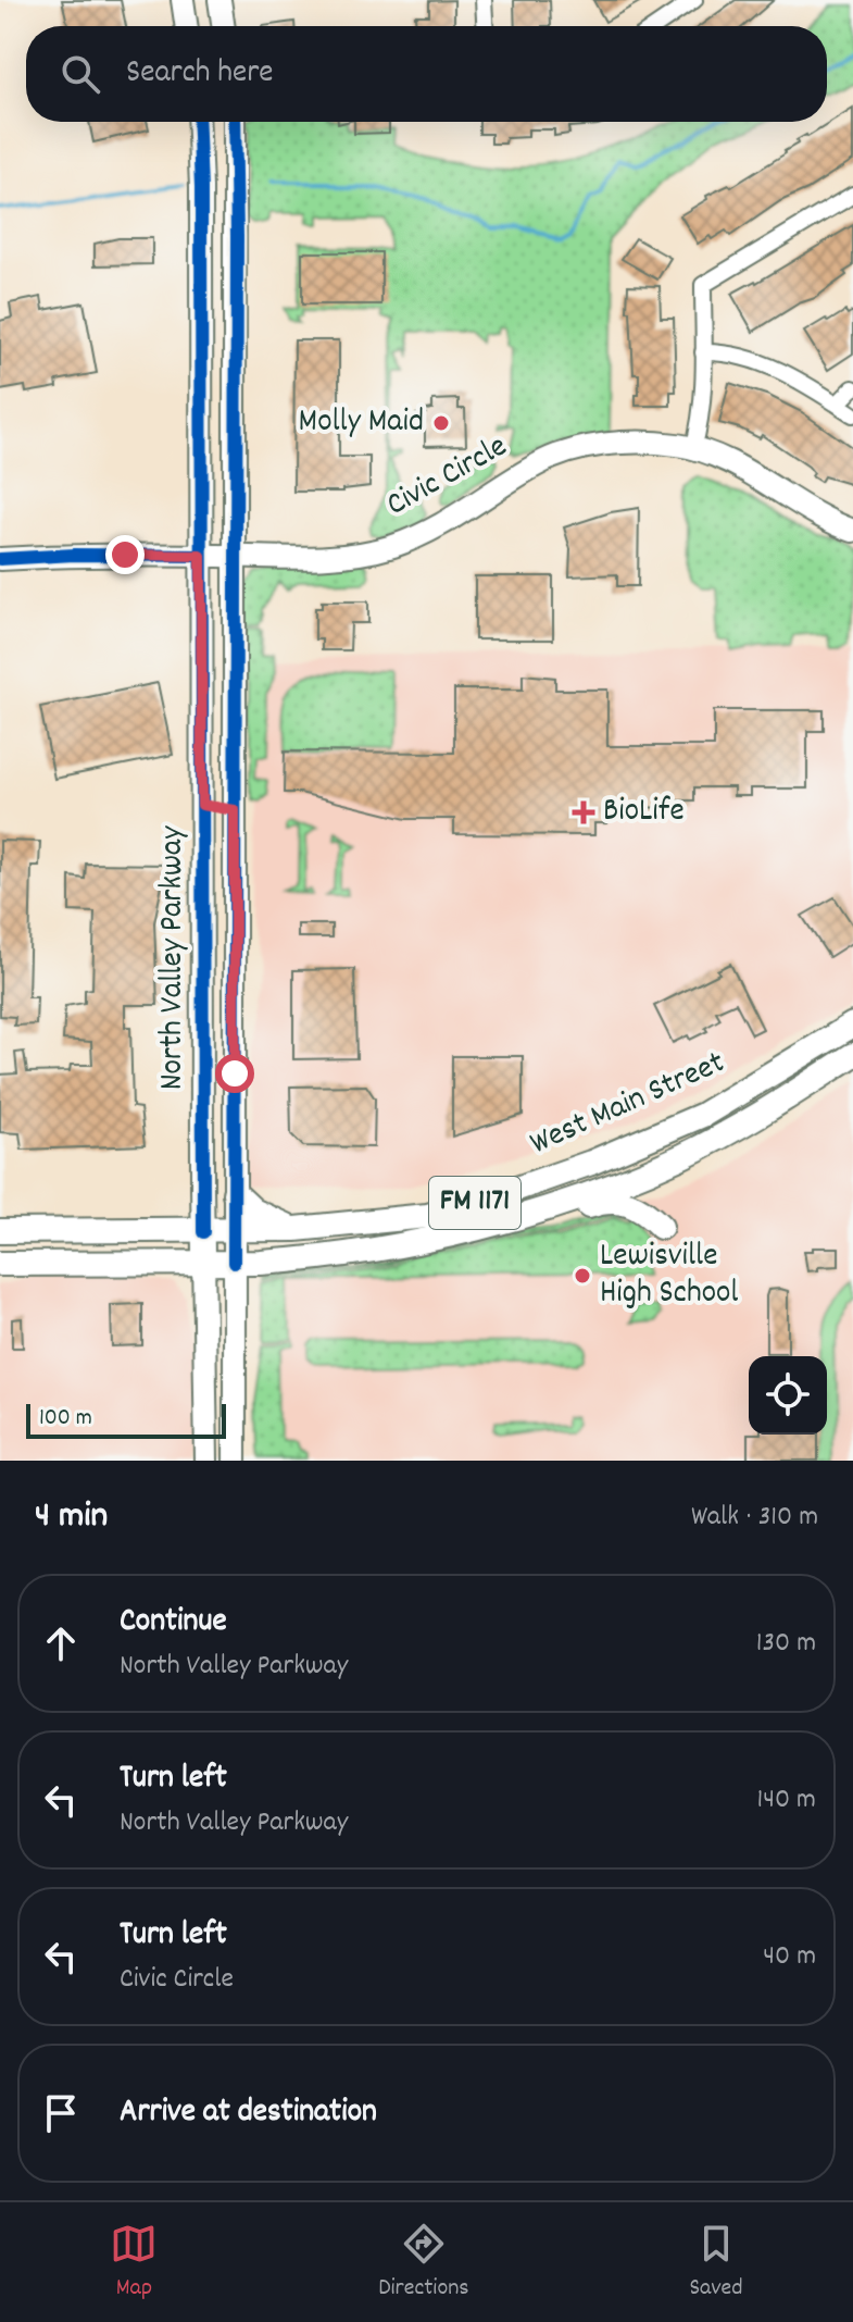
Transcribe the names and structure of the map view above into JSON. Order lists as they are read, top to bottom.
{
  "streets": {
    "main road": [
      "Civic Circle",
      "North Valley Parkway",
      "West Main Street",
      "FM 1171"
    ]
  },
  "crossings": [
    ["Civic Circle", "North Valley Parkway"],
    ["North Valley Parkway", "West Main Street"]
  ],
  "places": {
    "other": ["Molly Maid", "Lewisville High School"],
    "health": ["BioLife"]
  },
  "scale_bar": "100 m",
  "page": {
    "search": "Search here",
    "scale": "100 m",
    "heading": ["4 min", "Walk · 310 m"],
    "list": [
      ["Continue", "North Valley Parkway", "130 m"],
      ["Turn left", "North Valley Parkway", "140 m"],
      ["Turn left", "Civic Circle", "40 m"],
      "Arrive at destination"
    ],
    "nav": ["Map", "Directions", "Saved"]
  }
}
